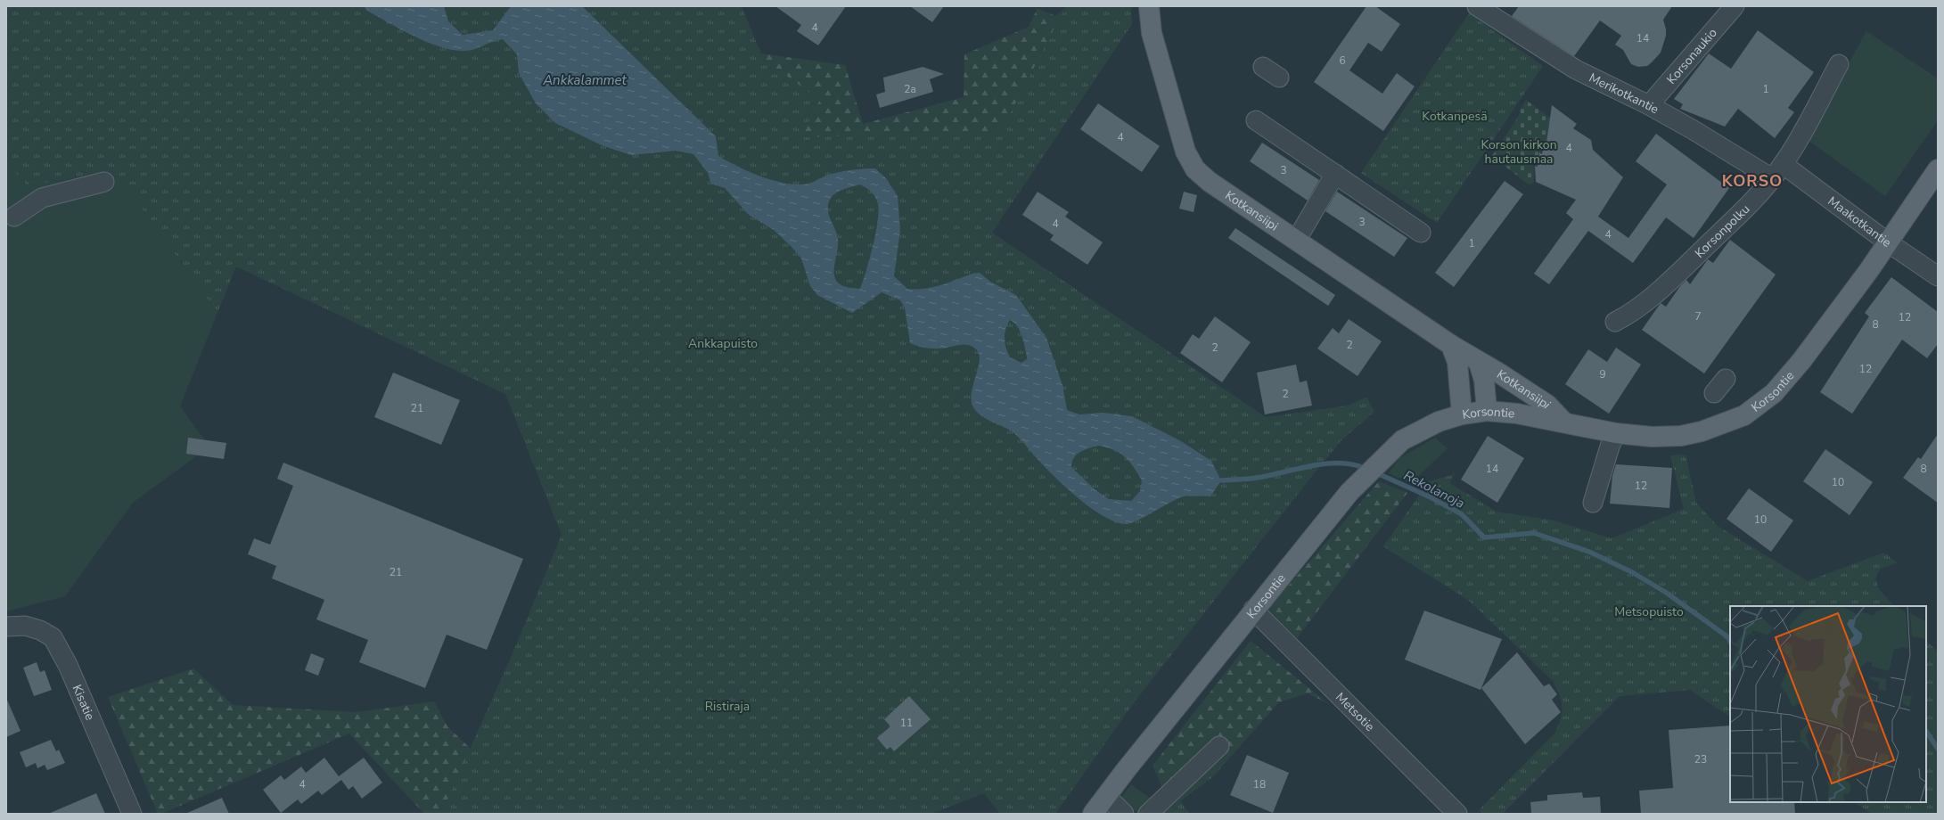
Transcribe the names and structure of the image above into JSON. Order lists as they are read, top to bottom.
{
  "streets": {
    "main road": ["Kotkansiipi", "Korsontie"],
    "street": [
      "Korsonaukio",
      "Merikotkantie",
      "Maakotkantie",
      "Korsonpolku",
      "Kisatie",
      "Metsotie"
    ]
  },
  "crossings": [
    ["Korsonaukio", "Merikotkantie"],
    ["Merikotkantie", "Korsonpolku"],
    ["Kotkansiipi", "Korsontie"],
    ["Maakotkantie", "Korsonpolku"],
    ["Maakotkantie", "Korsontie"],
    ["Korsontie", "Metsotie"]
  ],
  "districts": ["KORSO"],
  "water": ["Ankkalammet", "Rekolanoja"],
  "parks": [
    "Kotkanpesä",
    "Korson kirkon hautausmaa",
    "Ankkapuisto",
    "Metsopuisto",
    "Ristiraja"
  ],
  "house_numbers": [
    "4",
    "14",
    "6",
    "2a",
    "1",
    "4",
    "4",
    "3",
    "3",
    "4",
    "4",
    "1",
    "7",
    "12",
    "8",
    "2",
    "2",
    "12",
    "9",
    "2",
    "21",
    "14",
    "8",
    "10",
    "12",
    "10",
    "21",
    "11",
    "23",
    "4",
    "18"
  ]
}
